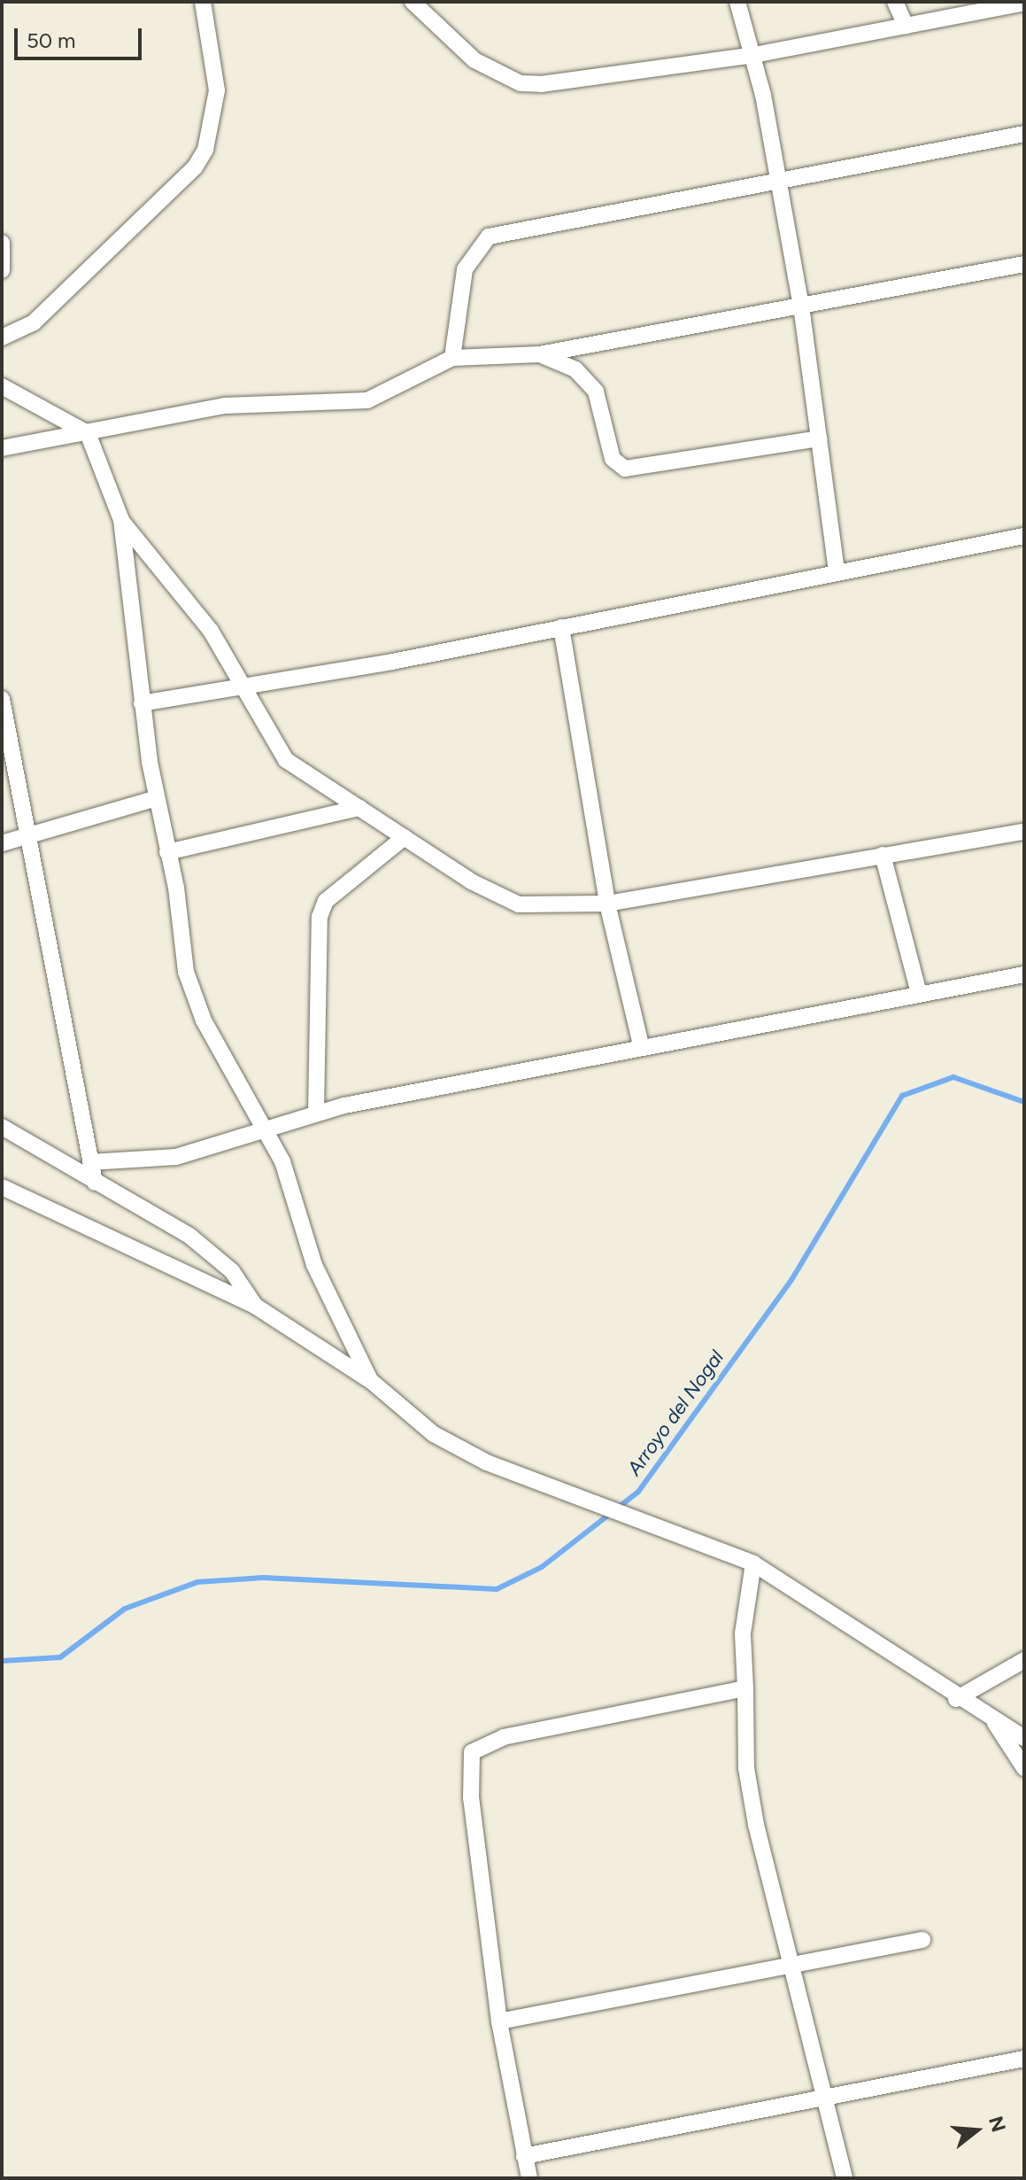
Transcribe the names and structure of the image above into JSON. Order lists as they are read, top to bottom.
{
  "water": ["Arroyo del Nogal"],
  "scale_bar": "50 m",
  "north": "right"
}
